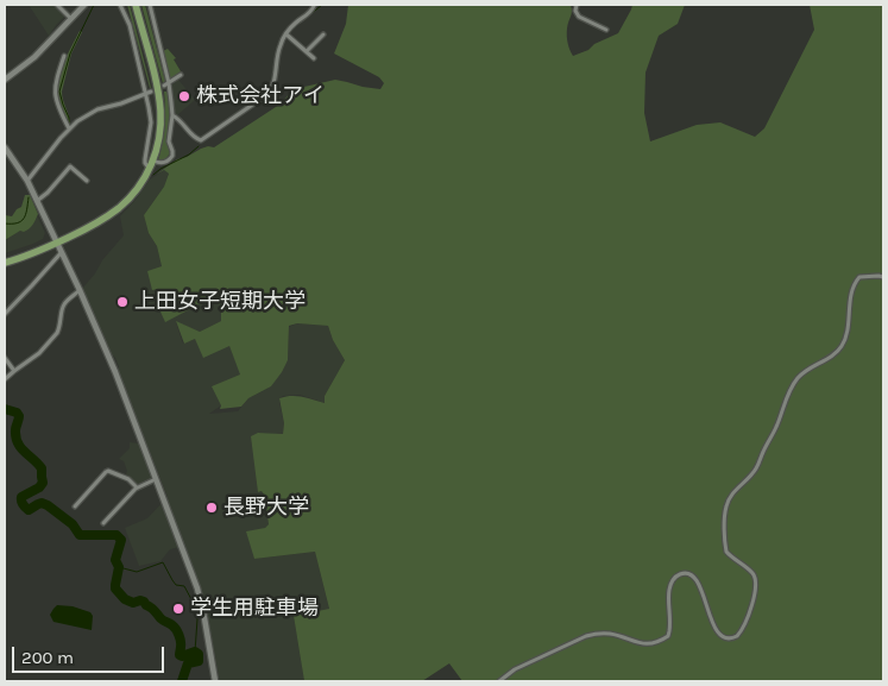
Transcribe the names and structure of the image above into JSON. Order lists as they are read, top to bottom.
{
  "places": [
    "株式会社アイ",
    "上田女子短期大学",
    "長野大学",
    "学生用駐車場"
  ],
  "scale_bar": "200 m"
}
